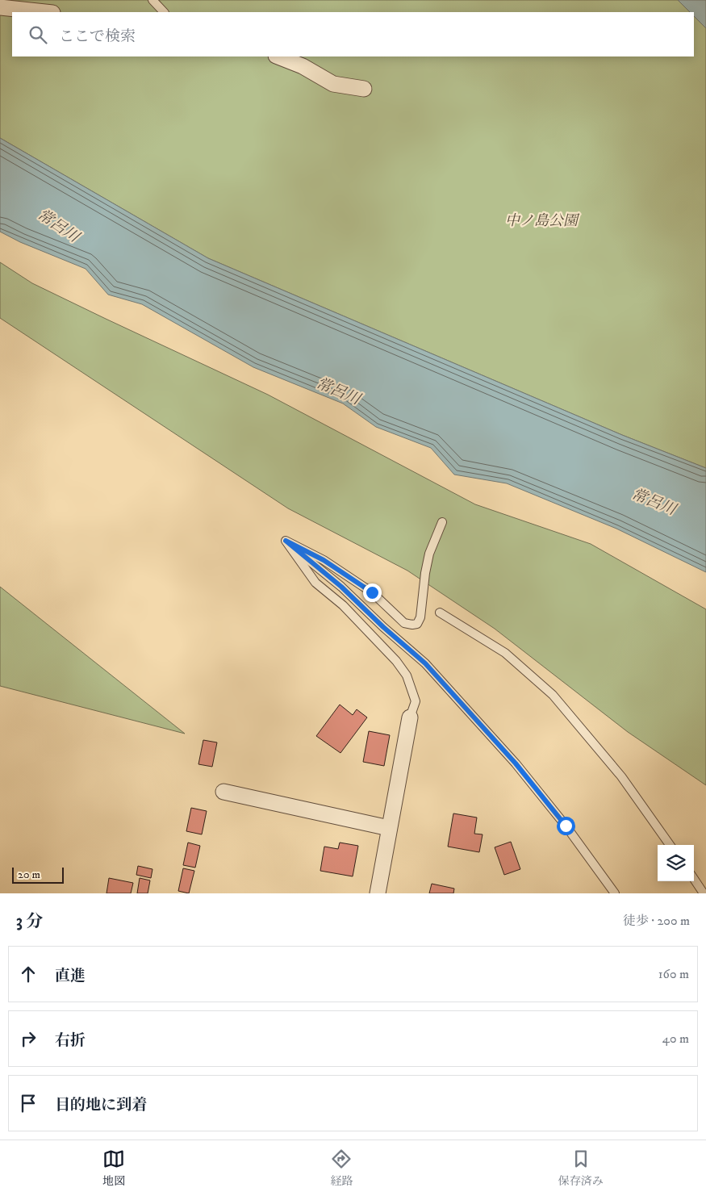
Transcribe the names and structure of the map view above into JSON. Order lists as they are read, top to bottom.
{
  "water": ["常呂川"],
  "parks": ["中ノ島公園"],
  "scale_bar": "20 m",
  "page": {
    "search": "ここで検索",
    "scale": "20 m",
    "heading": ["3 分", "徒歩 · 200 m"],
    "list": [
      ["直進", "160 m"],
      ["右折", "40 m"],
      "目的地に到着"
    ],
    "nav": ["地図", "経路", "保存済み"]
  }
}
